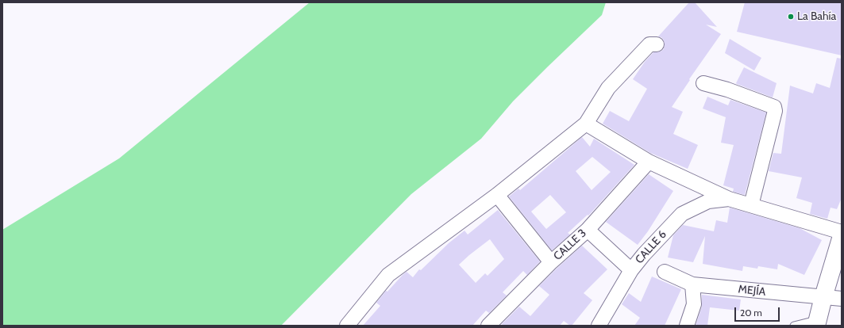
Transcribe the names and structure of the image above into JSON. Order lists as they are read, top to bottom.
{
  "streets": {
    "street": ["CALLE 3", "CALLE 6", "MEJÍA"]
  },
  "places": ["La Bahía"],
  "scale_bar": "20 m"
}
